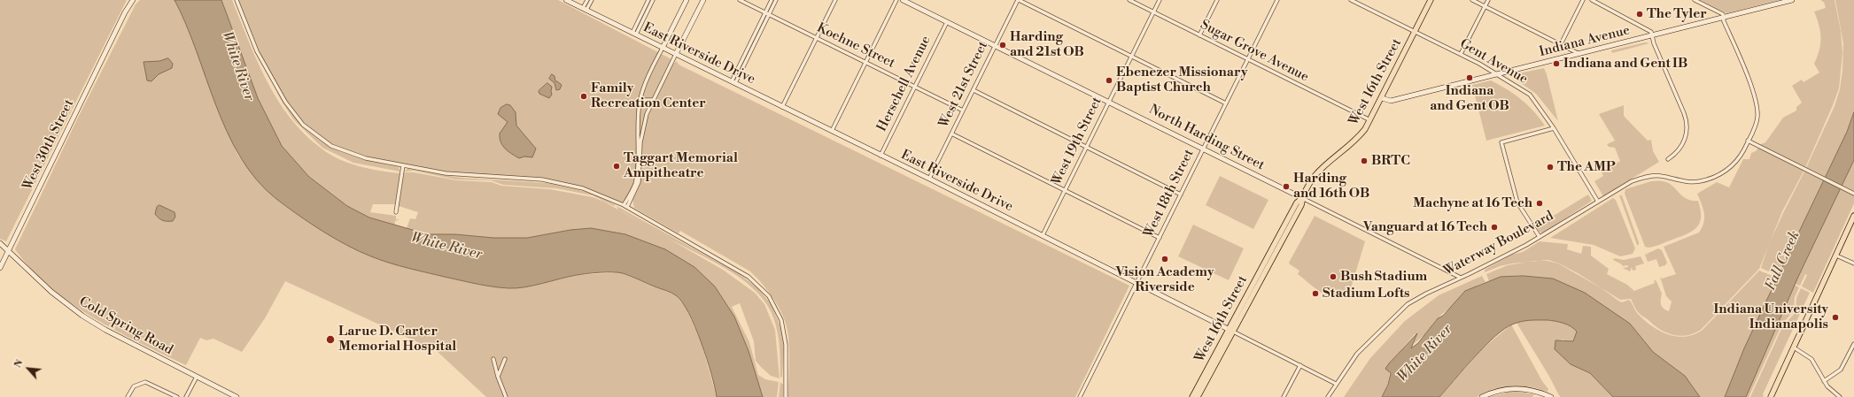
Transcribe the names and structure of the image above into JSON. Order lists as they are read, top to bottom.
{
  "streets": {
    "main road": [
      "Indiana Avenue",
      "East Riverside Drive",
      "West 16th Street",
      "North Harding Street",
      "West 30th Street",
      "Cold Spring Road"
    ],
    "street": [
      "Koehne Street",
      "Sugar Grove Avenue",
      "Gent Avenue",
      "Herschell Avenue",
      "West 21st Street",
      "West 19th Street",
      "West 18th Street",
      "Waterway Boulevard"
    ]
  },
  "crossings": [
    ["Indiana Avenue", "Gent Avenue"],
    ["Indiana Avenue", "West 16th Street"],
    ["Indiana Avenue", "Waterway Boulevard"],
    ["Koehne Street", "Herschell Avenue"],
    ["Koehne Street", "West 21st Street"],
    ["Sugar Grove Avenue", "West 16th Street"],
    ["Sugar Grove Avenue", "West 19th Street"],
    ["Sugar Grove Avenue", "West 18th Street"],
    ["East Riverside Drive", "West 16th Street"],
    ["East Riverside Drive", "Herschell Avenue"],
    ["East Riverside Drive", "West 21st Street"],
    ["East Riverside Drive", "West 19th Street"],
    ["East Riverside Drive", "West 18th Street"],
    ["East Riverside Drive", "Waterway Boulevard"],
    ["Gent Avenue", "West 16th Street"],
    ["Gent Avenue", "Waterway Boulevard"],
    ["West 16th Street", "North Harding Street"],
    ["Herschell Avenue", "North Harding Street"],
    ["West 21st Street", "North Harding Street"],
    ["North Harding Street", "West 19th Street"],
    ["North Harding Street", "West 18th Street"],
    ["North Harding Street", "Waterway Boulevard"],
    ["West 30th Street", "Cold Spring Road"]
  ],
  "water": ["White River", "Fall Creek"],
  "places": [
    "The Tyler",
    "Harding and 21st OB",
    "Indiana and Gent IB",
    "Indiana and Gent OB",
    "Ebenezer Missionary Baptist Church",
    "Family Recreation Center",
    "BRTC",
    "Taggart Memorial Ampitheatre",
    "The AMP",
    "Harding and 16th OB",
    "Machyne at 16 Tech",
    "Vanguard at 16 Tech",
    "Vision Academy Riverside",
    "Bush Stadium",
    "Stadium Lofts",
    "Indiana University Indianapolis",
    "Larue D. Carter Memorial Hospital"
  ],
  "north": "top left"
}
